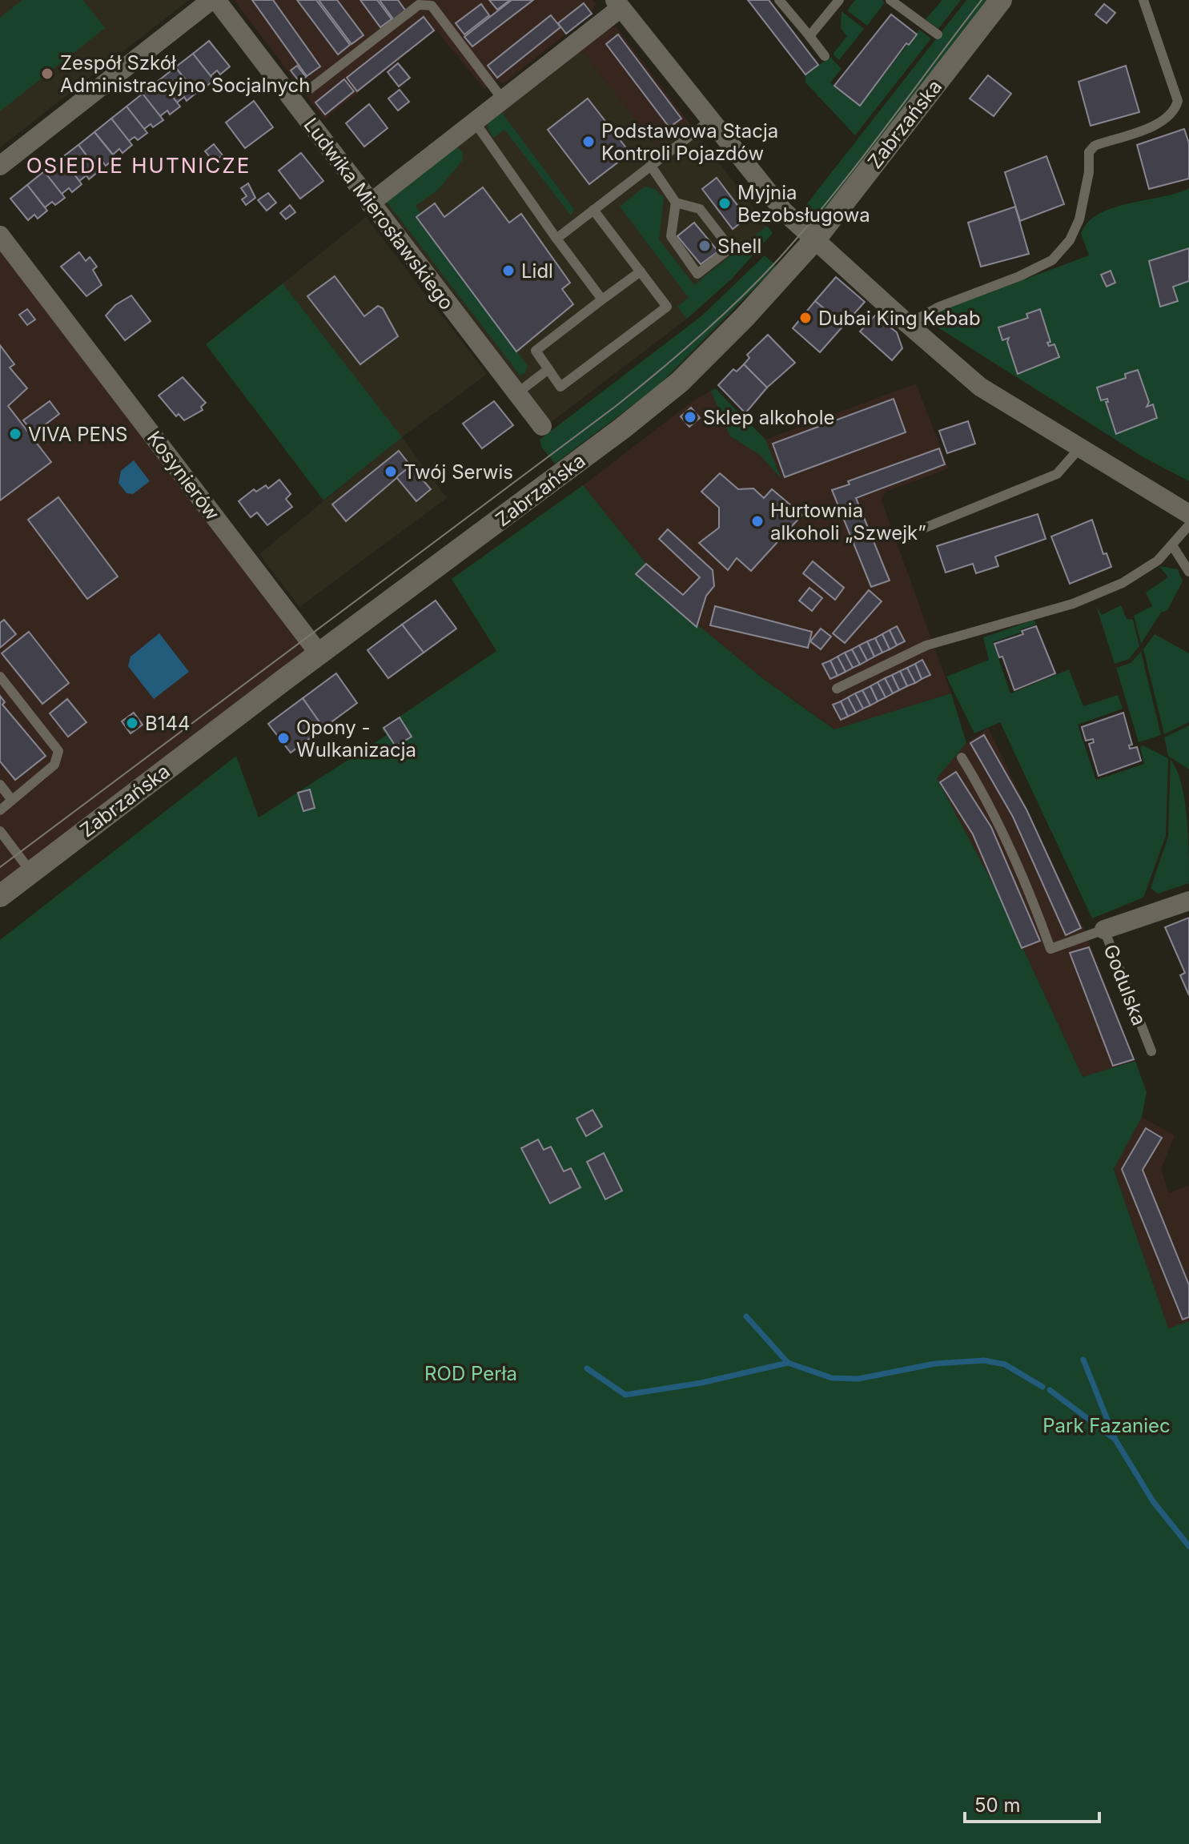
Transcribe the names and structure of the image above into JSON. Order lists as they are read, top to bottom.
{
  "streets": {
    "street": [
      "Zabrzańska",
      "Ludwika Mierosławskiego",
      "Kosynierów",
      "Godulska"
    ]
  },
  "crossings": [
    ["Zabrzańska", "Kosynierów"]
  ],
  "districts": ["OSIEDLE HUTNICZE"],
  "parks": ["ROD Perła", "Park Fazaniec"],
  "places": [
    "Zespół Szkół Administracyjno Socjalnych",
    "Podstawowa Stacja Kontroli Pojazdów",
    "Myjnia Bezobsługowa",
    "Shell",
    "Lidl",
    "Dubai King Kebab",
    "Sklep alkohole",
    "VIVA PENS",
    "Twój Serwis",
    "Hurtownia alkoholi „Szwejk”",
    "B144",
    "Opony - Wulkanizacja"
  ],
  "scale_bar": "50 m"
}
